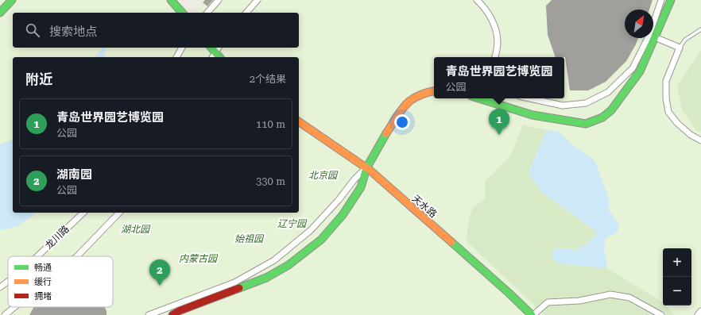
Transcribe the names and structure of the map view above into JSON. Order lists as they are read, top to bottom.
{
  "streets": {
    "street": ["天水路", "龙川路"]
  },
  "parks": [
    "北京园",
    "辽宁园",
    "湖北园",
    "始祖园",
    "内蒙古园"
  ],
  "legend": ["畅通", "缓行", "拥堵"],
  "north": "top right",
  "page": {
    "search": "搜索地点",
    "popup": ["青岛世界园艺博览园", "公园"],
    "heading": ["附近", "2个结果"],
    "list": [
      {
        "mark": "1",
        "name": "青岛世界园艺博览园",
        "note": "公园",
        "value": "110 m"
      },
      {
        "mark": "2",
        "name": "湖南园",
        "note": "公园",
        "value": "330 m"
      }
    ],
    "pins": ["1", "2"],
    "map_buttons": ["+", "−"]
  }
}
